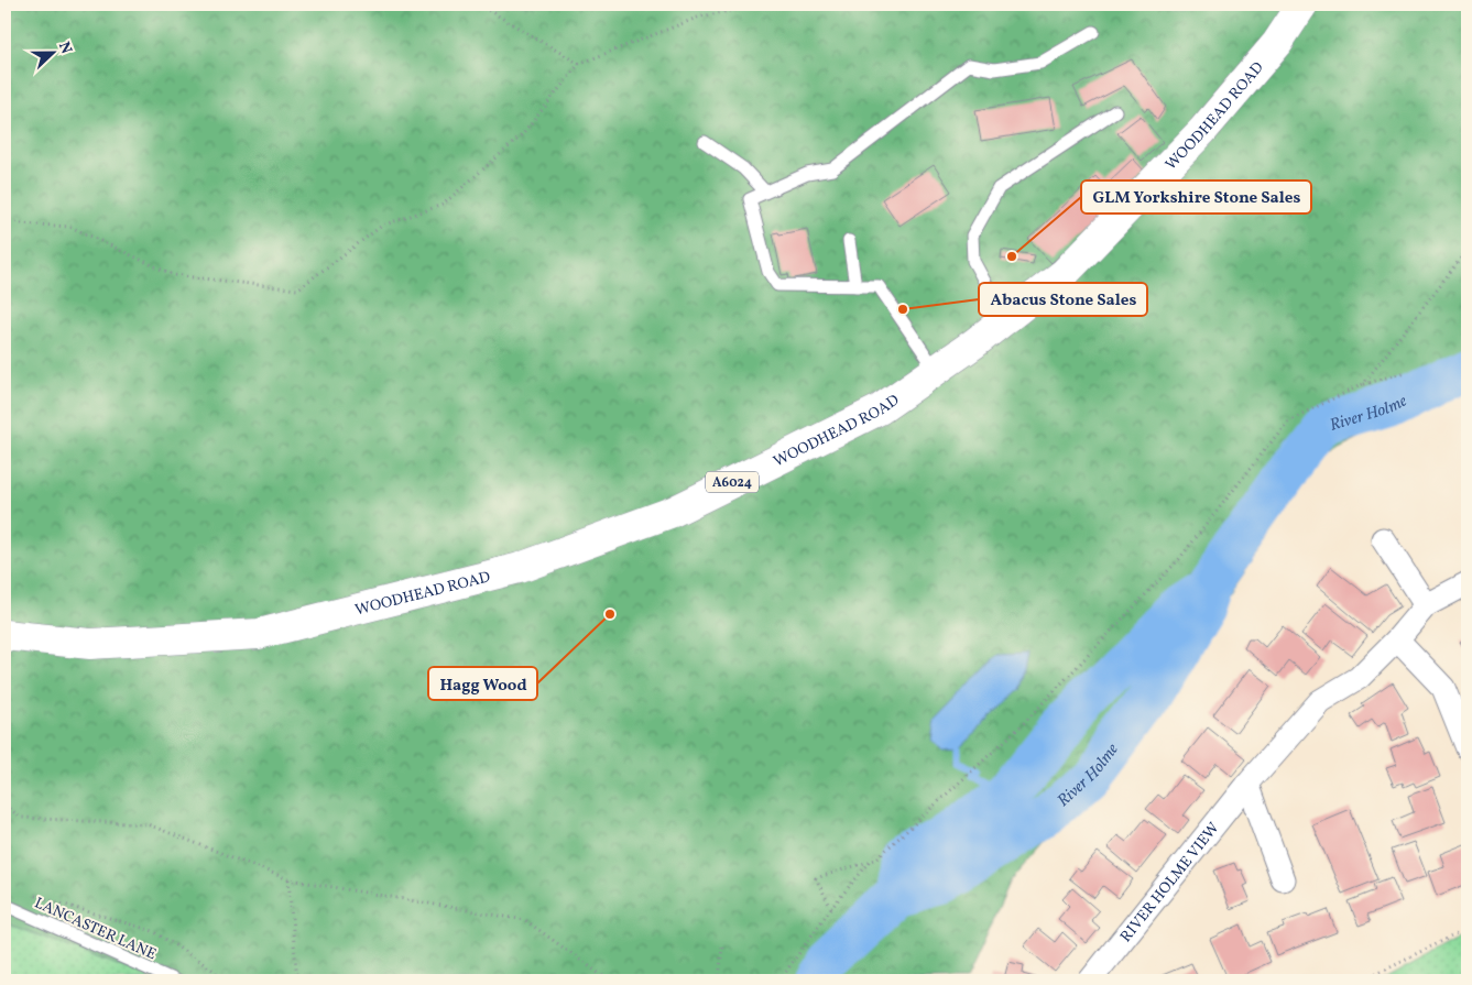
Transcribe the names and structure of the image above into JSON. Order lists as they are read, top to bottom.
{
  "streets": {
    "main road": ["WOODHEAD ROAD", "A6024"],
    "street": ["RIVER HOLME VIEW"],
    "lane": ["LANCASTER LANE"]
  },
  "water": ["River Holme"],
  "places": ["GLM Yorkshire Stone Sales", "Abacus Stone Sales", "Hagg Wood"],
  "north": "right"
}
